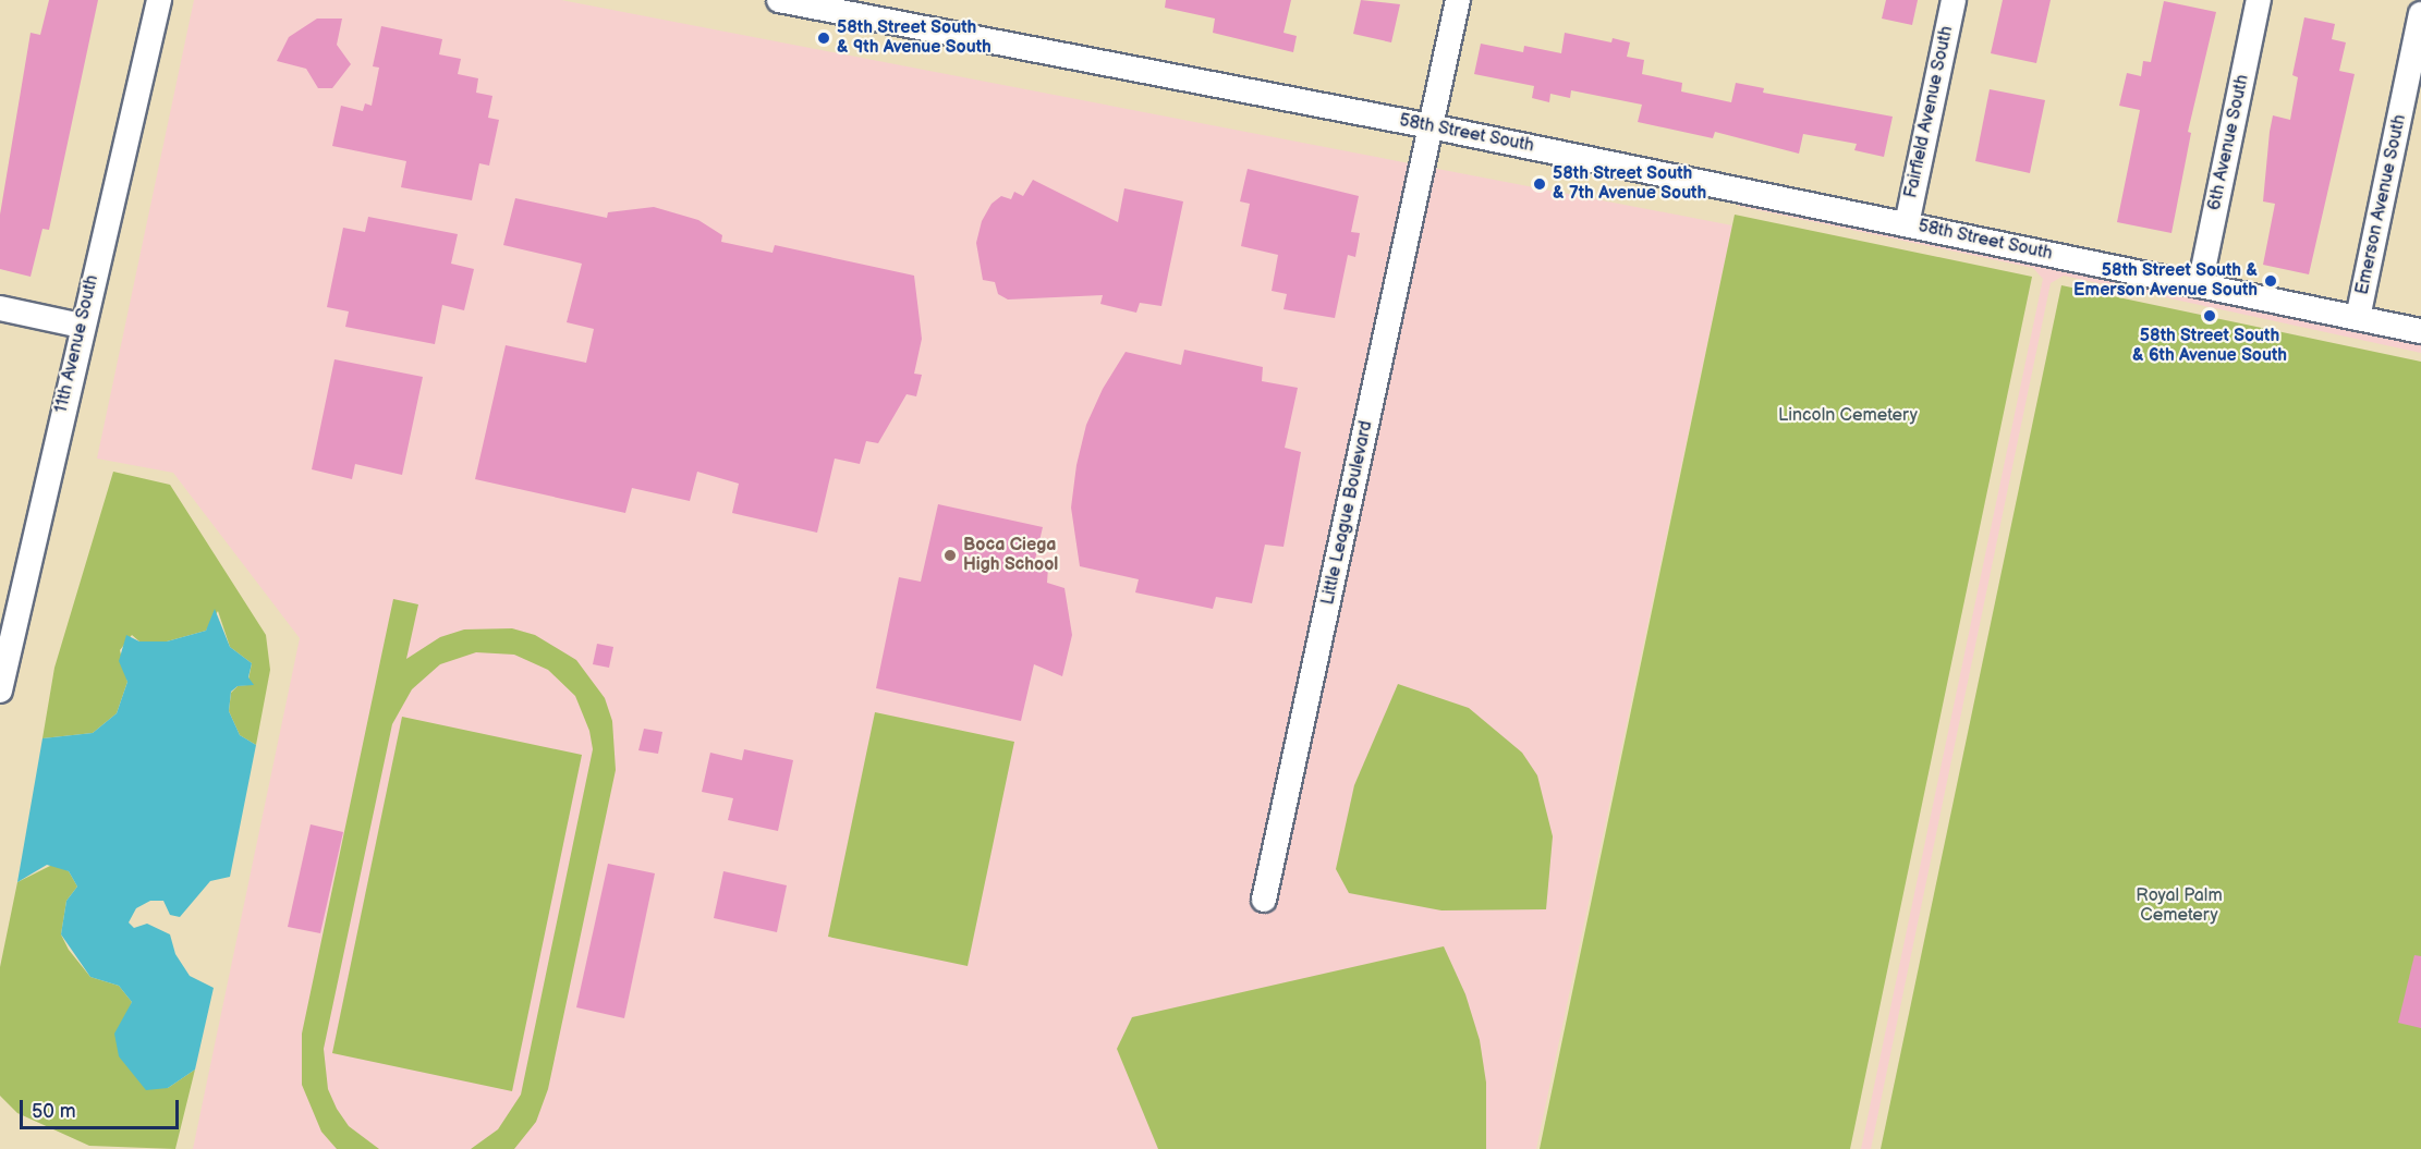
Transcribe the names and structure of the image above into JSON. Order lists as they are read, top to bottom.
{
  "streets": {
    "street": [
      "Fairfield Avenue South",
      "58th Street South",
      "6th Avenue South",
      "Emerson Avenue South",
      "11th Avenue South",
      "Little League Boulevard"
    ]
  },
  "crossings": [
    ["Fairfield Avenue South", "58th Street South"],
    ["58th Street South", "6th Avenue South"],
    ["58th Street South", "Emerson Avenue South"],
    ["58th Street South", "Little League Boulevard"]
  ],
  "parks": ["Lincoln Cemetery", "Royal Palm Cemetery"],
  "places": [
    "58th Street South & 9th Avenue South",
    "58th Street South & 7th Avenue South",
    "58th Street South & Emerson Avenue South",
    "58th Street South & 6th Avenue South",
    "Boca Ciega High School"
  ],
  "scale_bar": "50 m"
}
